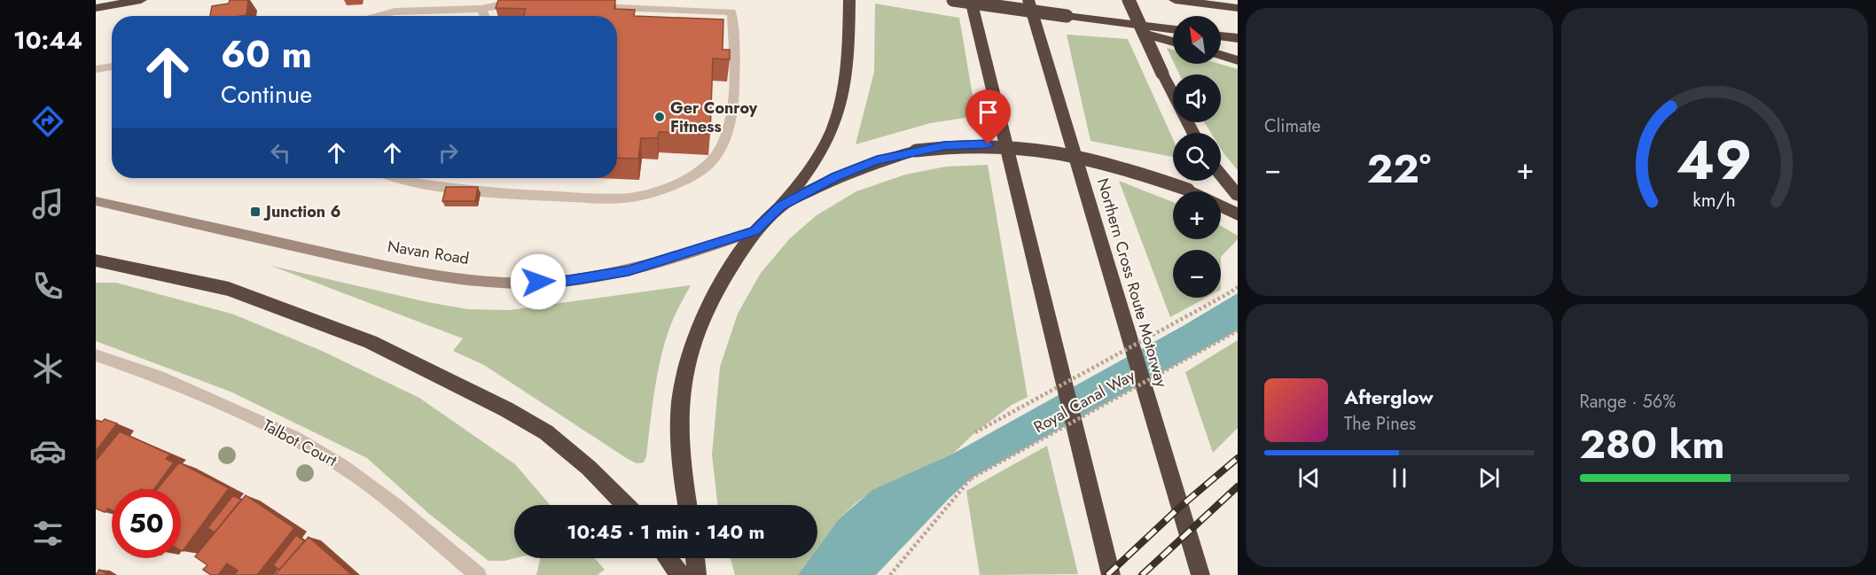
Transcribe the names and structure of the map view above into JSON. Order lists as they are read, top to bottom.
{
  "streets": {
    "highway": ["Northern Cross Route Motorway"],
    "main road": ["Navan Road"],
    "street": ["Talbot Court"],
    "path": ["Royal Canal Way"]
  },
  "places": {
    "other": ["Ger Conroy Fitness"],
    "transit": ["Junction 6"]
  },
  "north": "top left",
  "page": {
    "tabs": "10:44",
    "tile": [
      "Climate",
      ["Range · 56%", "280 km"]
    ],
    "map_buttons": ["+", "−"],
    "turn": ["60 m", "Continue"],
    "heat": ["−", "22°", "+"],
    "song": ["Afterglow", "The Pines"],
    "limit": "50",
    "trip": "10:45 · 1 min · 140 m",
    "gauge": ["49", "km/h"]
  }
}
